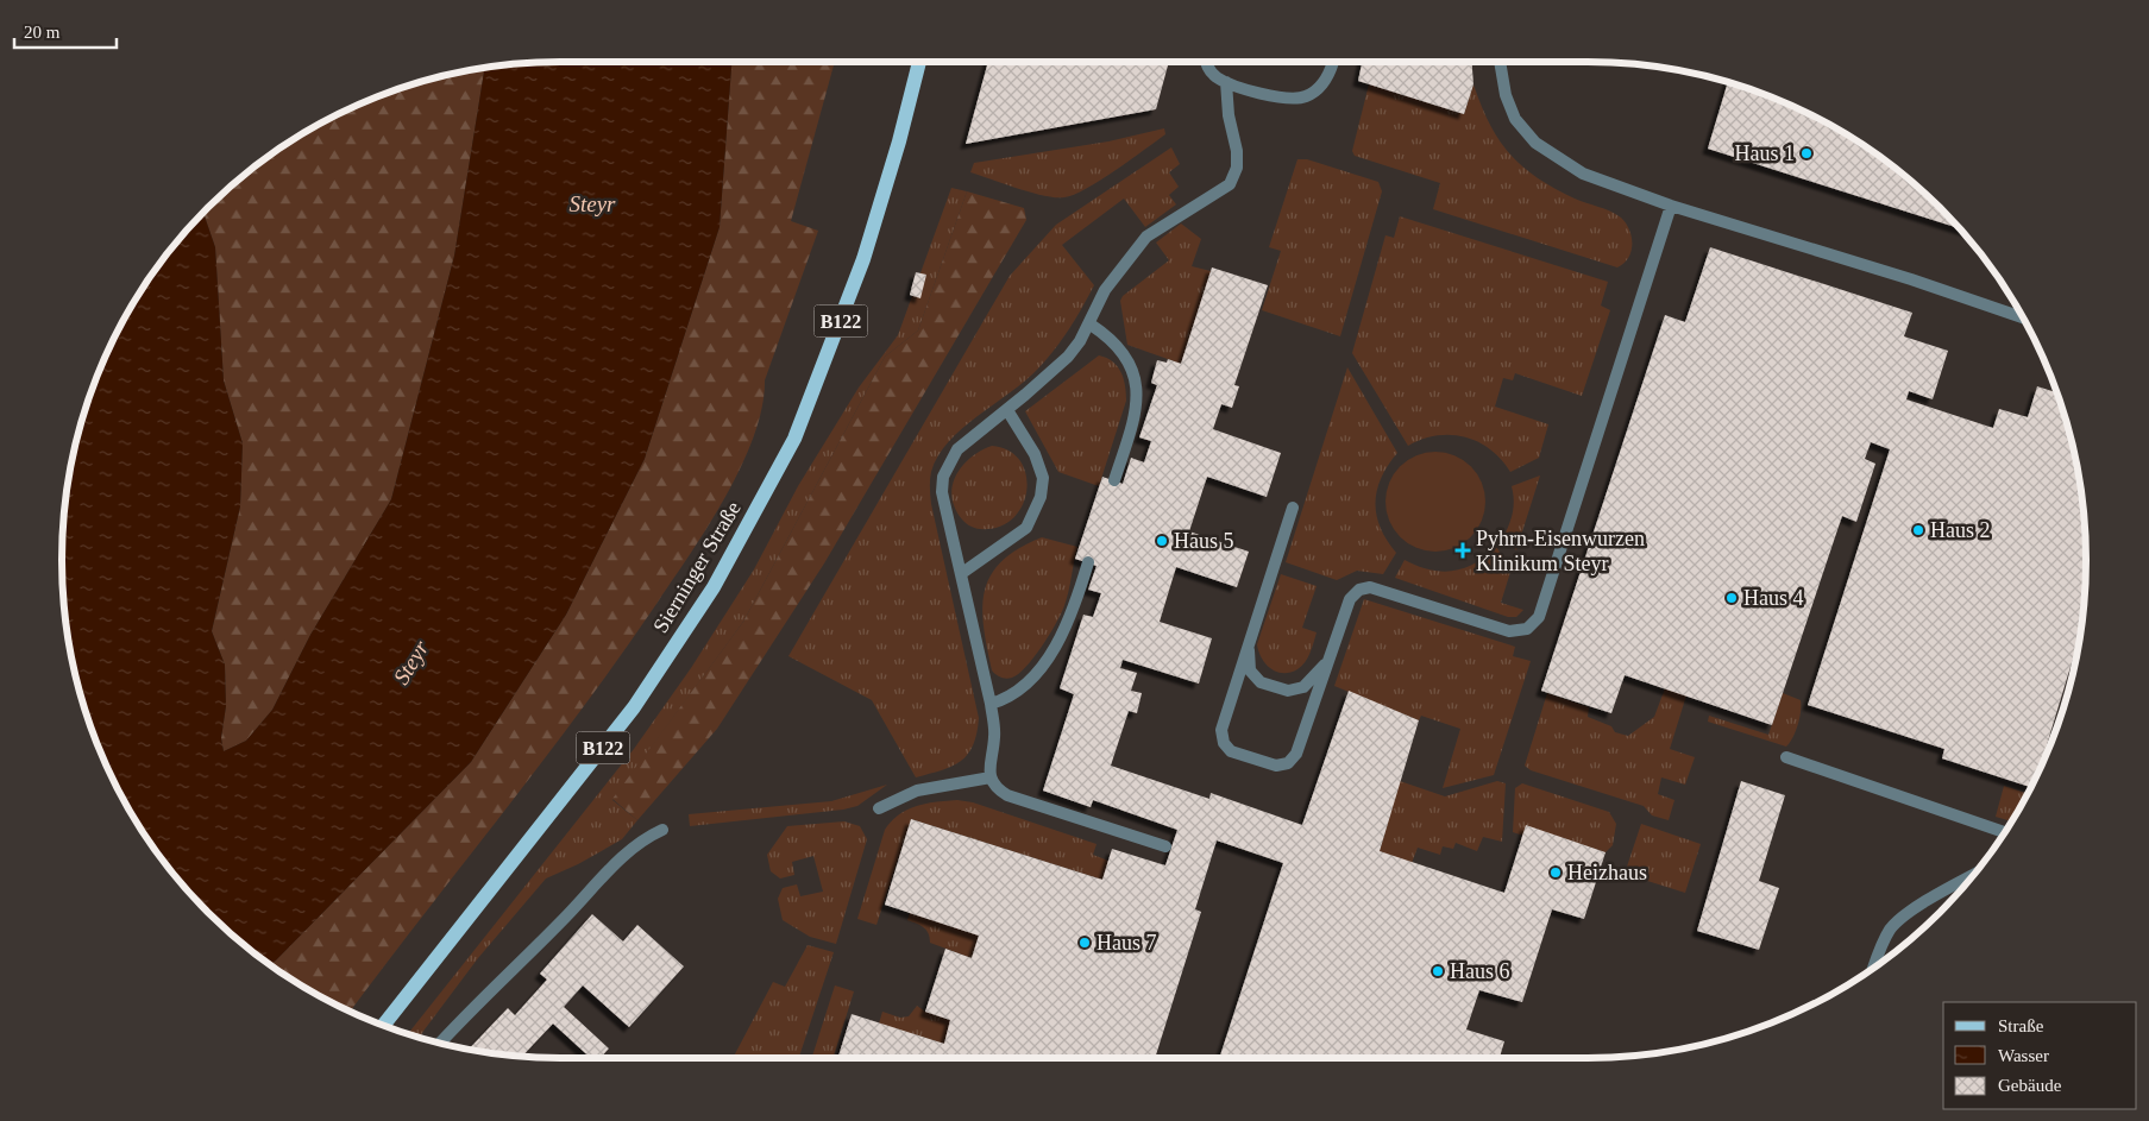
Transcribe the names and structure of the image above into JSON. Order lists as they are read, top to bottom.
{
  "streets": {
    "main road": ["B122", "Sierninger Straße"]
  },
  "water": ["Steyr"],
  "places": {
    "other": [
      "Haus 1",
      "Haus 2",
      "Haus 5",
      "Haus 4",
      "Heizhaus",
      "Haus 7",
      "Haus 6"
    ],
    "health": ["Pyhrn-Eisenwurzen Klinikum Steyr"]
  },
  "legend": ["Straße", "Wasser", "Gebäude"],
  "scale_bar": "20 m"
}
